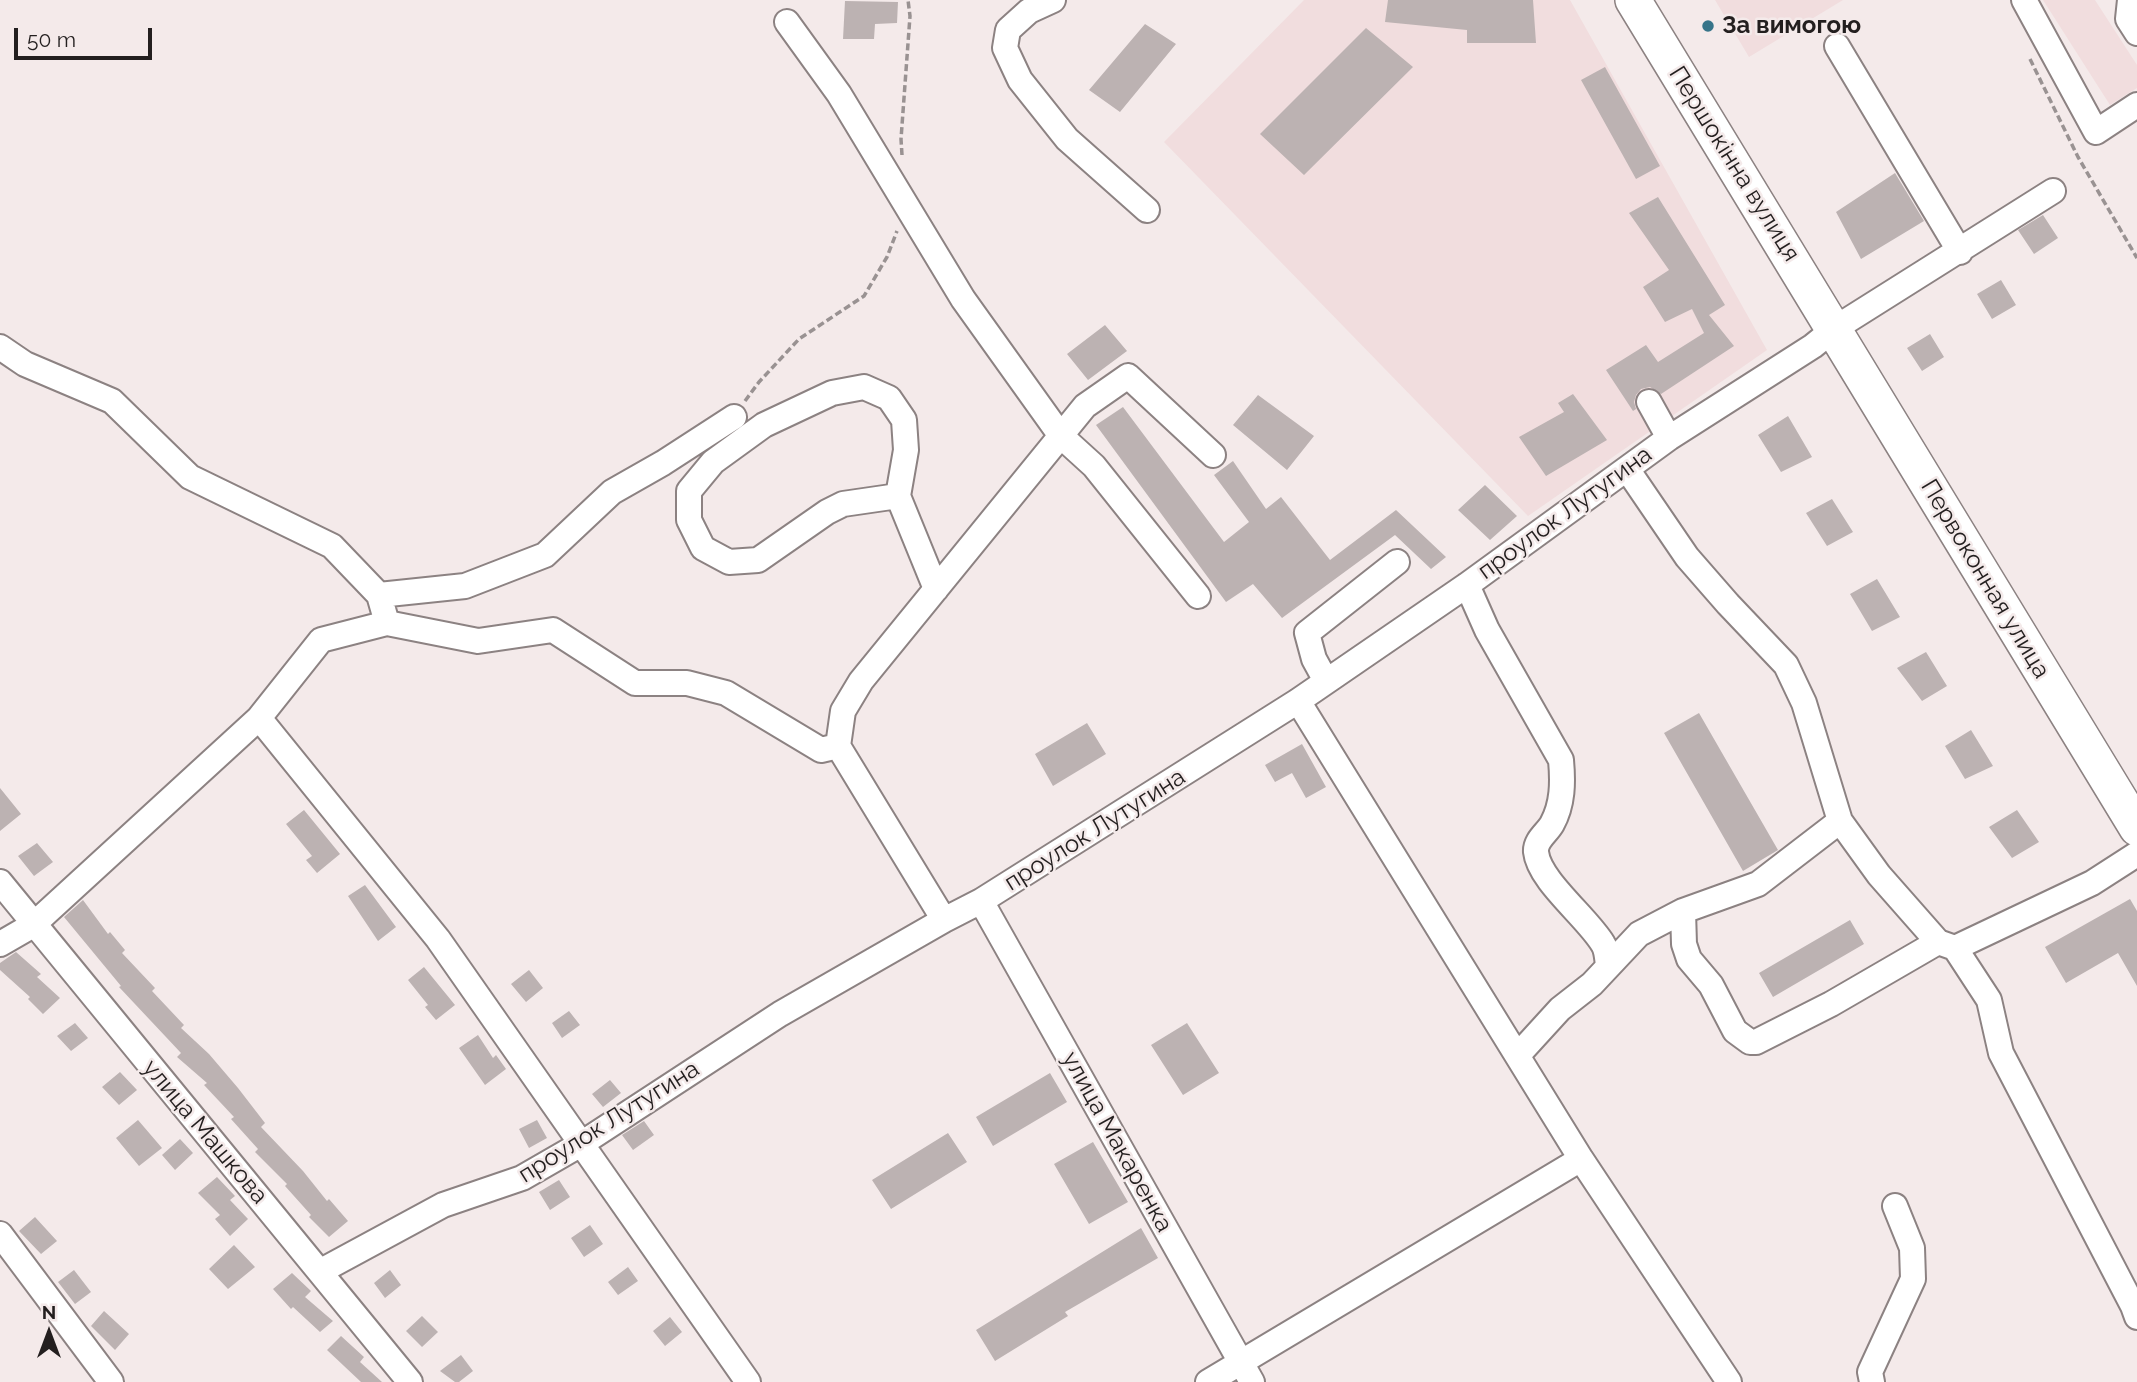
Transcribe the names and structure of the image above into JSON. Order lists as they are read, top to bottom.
{
  "streets": {
    "highway": ["Першокінна вулиця", "Первоконная улица"],
    "street": ["проулок Лутугина", "улица Машкова", "улица Макаренка"]
  },
  "crossings": [
    ["Першокінна вулиця", "проулок Лутугина"],
    ["Першокінна вулиця", "Первоконная улица"],
    ["проулок Лутугина", "Первоконная улица"],
    ["проулок Лутугина", "улица Машкова"],
    ["проулок Лутугина", "улица Макаренка"]
  ],
  "places": ["За вимогою"],
  "scale_bar": "50 m",
  "north": "top"
}
